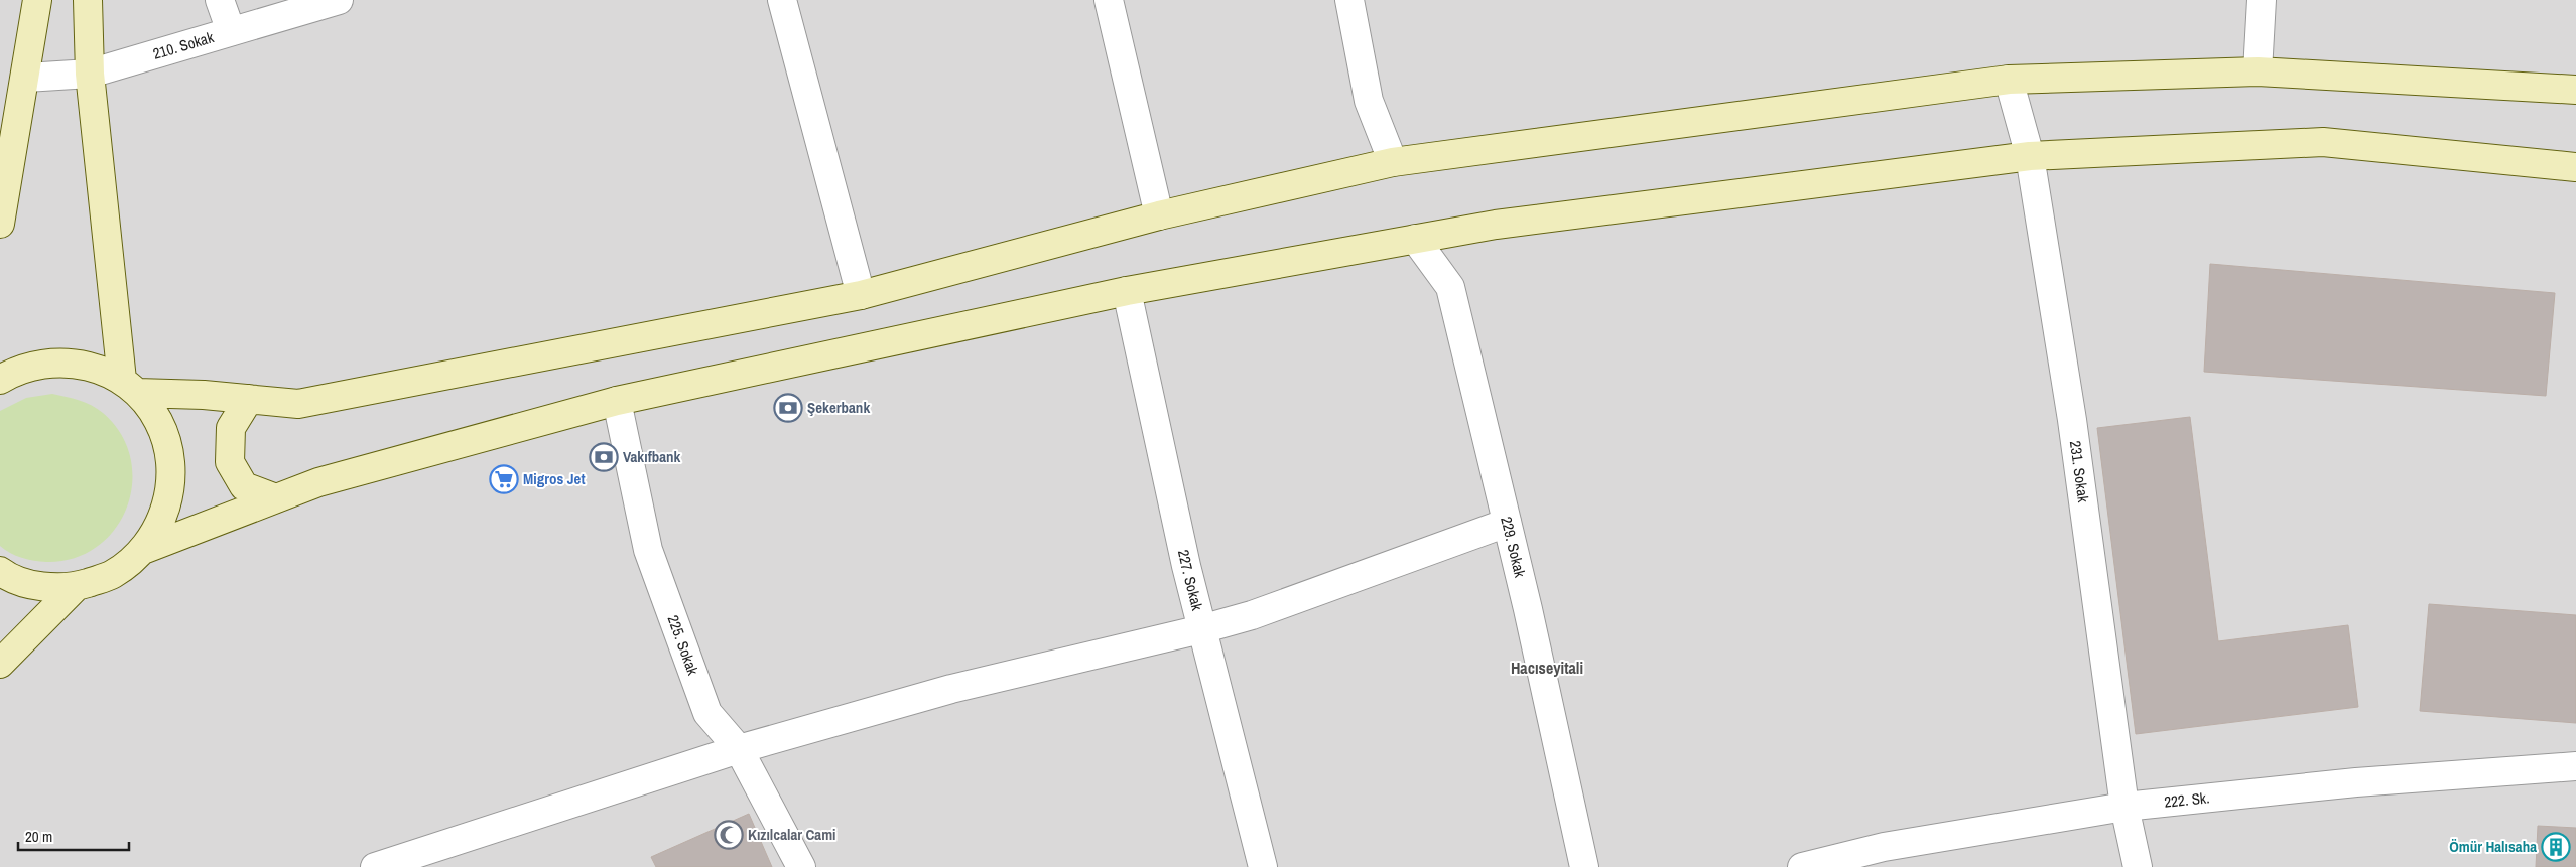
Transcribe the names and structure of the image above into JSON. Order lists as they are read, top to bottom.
{
  "streets": {
    "street": [
      "210. Sokak",
      "231. Sokak",
      "229. Sokak",
      "227. Sokak",
      "225. Sokak",
      "222. Sk."
    ]
  },
  "crossings": [
    ["231. Sokak", "222. Sk."]
  ],
  "districts": ["Hacıseyitali"],
  "places": {
    "bank": ["Şekerbank", "Vakıfbank"],
    "supermarket": ["Migros Jet"],
    "mosque": ["Kızılcalar Cami"],
    "building": ["Ömür Halısaha"]
  },
  "scale_bar": "20 m"
}
